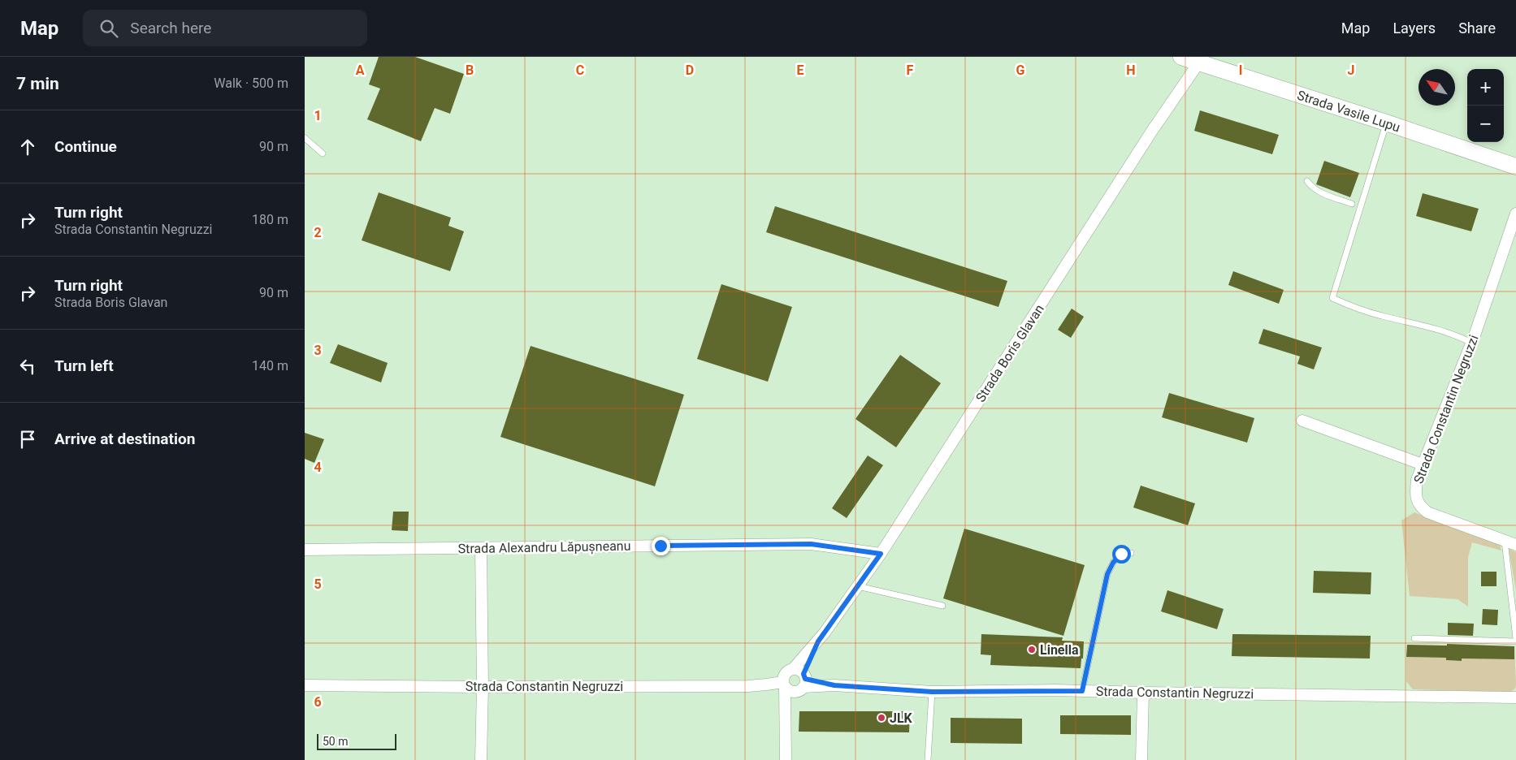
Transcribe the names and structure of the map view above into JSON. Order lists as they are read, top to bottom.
{
  "streets": {
    "main road": ["Strada Vasile Lupu"],
    "street": ["Strada Boris Glavan", "Strada Constantin Negruzzi", "Strada Alexandru Lăpușneanu"]
  },
  "crossings": [
    ["Strada Vasile Lupu", "Strada Boris Glavan"],
    ["Strada Boris Glavan", "Strada Constantin Negruzzi"],
    ["Strada Boris Glavan", "Strada Alexandru Lăpușneanu"]
  ],
  "places": ["Linella", "JLK"],
  "scale_bar": "50 m",
  "north": "top left",
  "page": {
    "header": "Map",
    "search": "Search here",
    "nav": ["Map", "Layers", "Share"],
    "heading": ["7 min", "Walk · 500 m"],
    "map_buttons": ["+", "−"],
    "list": [
      ["Continue", "90 m"],
      ["Turn right", "Strada Constantin Negruzzi", "180 m"],
      ["Turn right", "Strada Boris Glavan", "90 m"],
      ["Turn left", "140 m"],
      "Arrive at destination"
    ],
    "scale": "50 m"
  },
  "grid": {
    "columns": [
      "A",
      "B",
      "C",
      "D",
      "E",
      "F",
      "G",
      "H",
      "I",
      "J"
    ],
    "rows": [
      "1",
      "2",
      "3",
      "4",
      "5",
      "6"
    ]
  }
}
